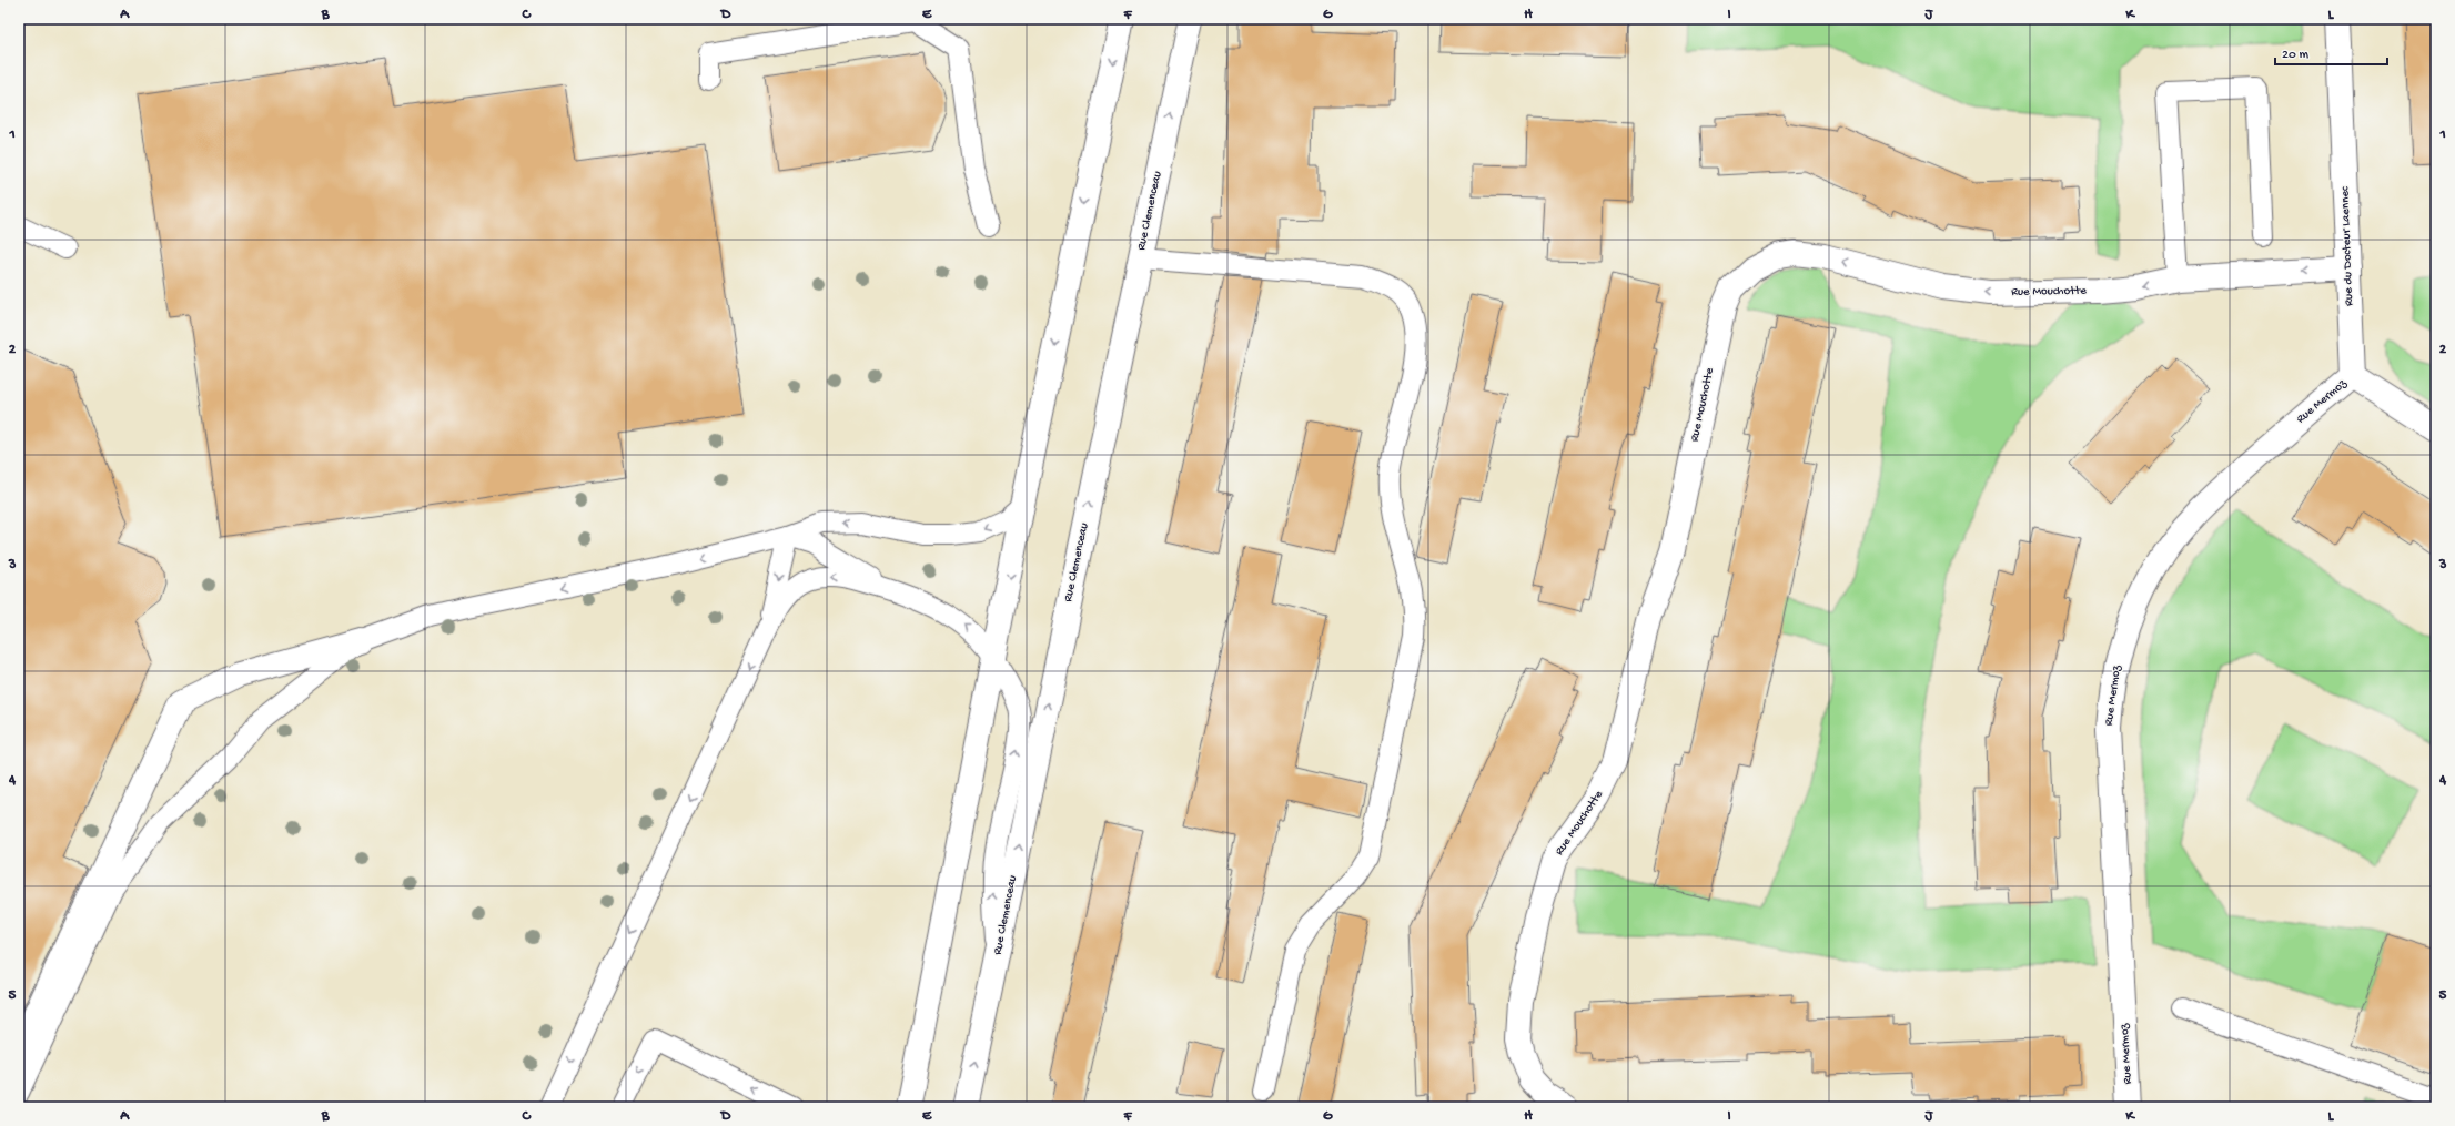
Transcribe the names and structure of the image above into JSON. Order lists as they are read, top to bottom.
{
  "streets": {
    "street": [
      "Rue Clemenceau",
      "Rue du Docteur Laennec",
      "Rue Mouchotte",
      "Rue Mermoz"
    ]
  },
  "crossings": [
    ["Rue du Docteur Laennec", "Rue Mouchotte"],
    ["Rue du Docteur Laennec", "Rue Mermoz"]
  ],
  "scale_bar": "20 m",
  "grid": {
    "columns": [
      "A",
      "B",
      "C",
      "D",
      "E",
      "F",
      "G",
      "H",
      "I",
      "J",
      "K",
      "L"
    ],
    "rows": [
      "1",
      "2",
      "3",
      "4",
      "5"
    ]
  }
}
